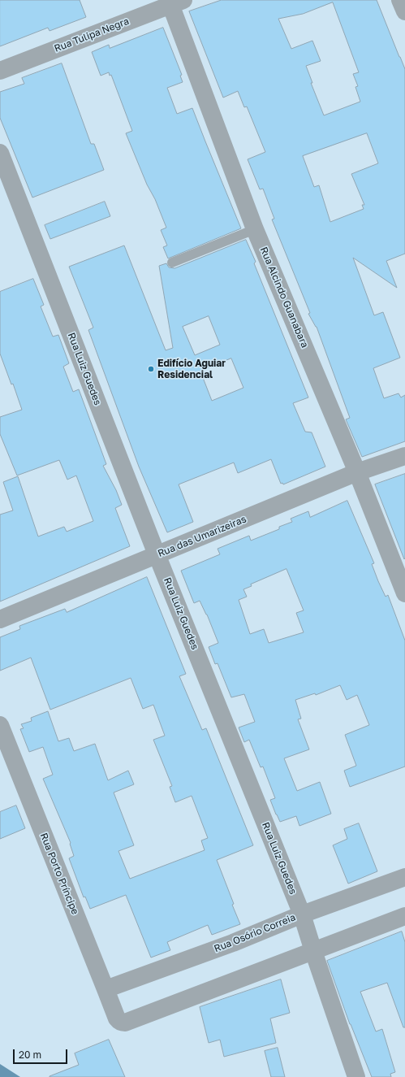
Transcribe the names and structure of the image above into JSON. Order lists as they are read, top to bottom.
{
  "streets": {
    "street": [
      "Rua Tulipa Negra",
      "Rua Alcindo Guanabara",
      "Rua Luiz Guedes",
      "Rua das Umarizeiras",
      "Rua Porto Príncipe",
      "Rua Osório Correia"
    ]
  },
  "crossings": [
    ["Rua Tulipa Negra", "Rua Alcindo Guanabara"],
    ["Rua Alcindo Guanabara", "Rua das Umarizeiras"],
    ["Rua Luiz Guedes", "Rua das Umarizeiras"],
    ["Rua Luiz Guedes", "Rua Porto Príncipe"],
    ["Rua Luiz Guedes", "Rua Osório Correia"],
    ["Rua Porto Príncipe", "Rua Osório Correia"]
  ],
  "places": ["Edifício Aguiar Residencial"],
  "scale_bar": "20 m"
}
